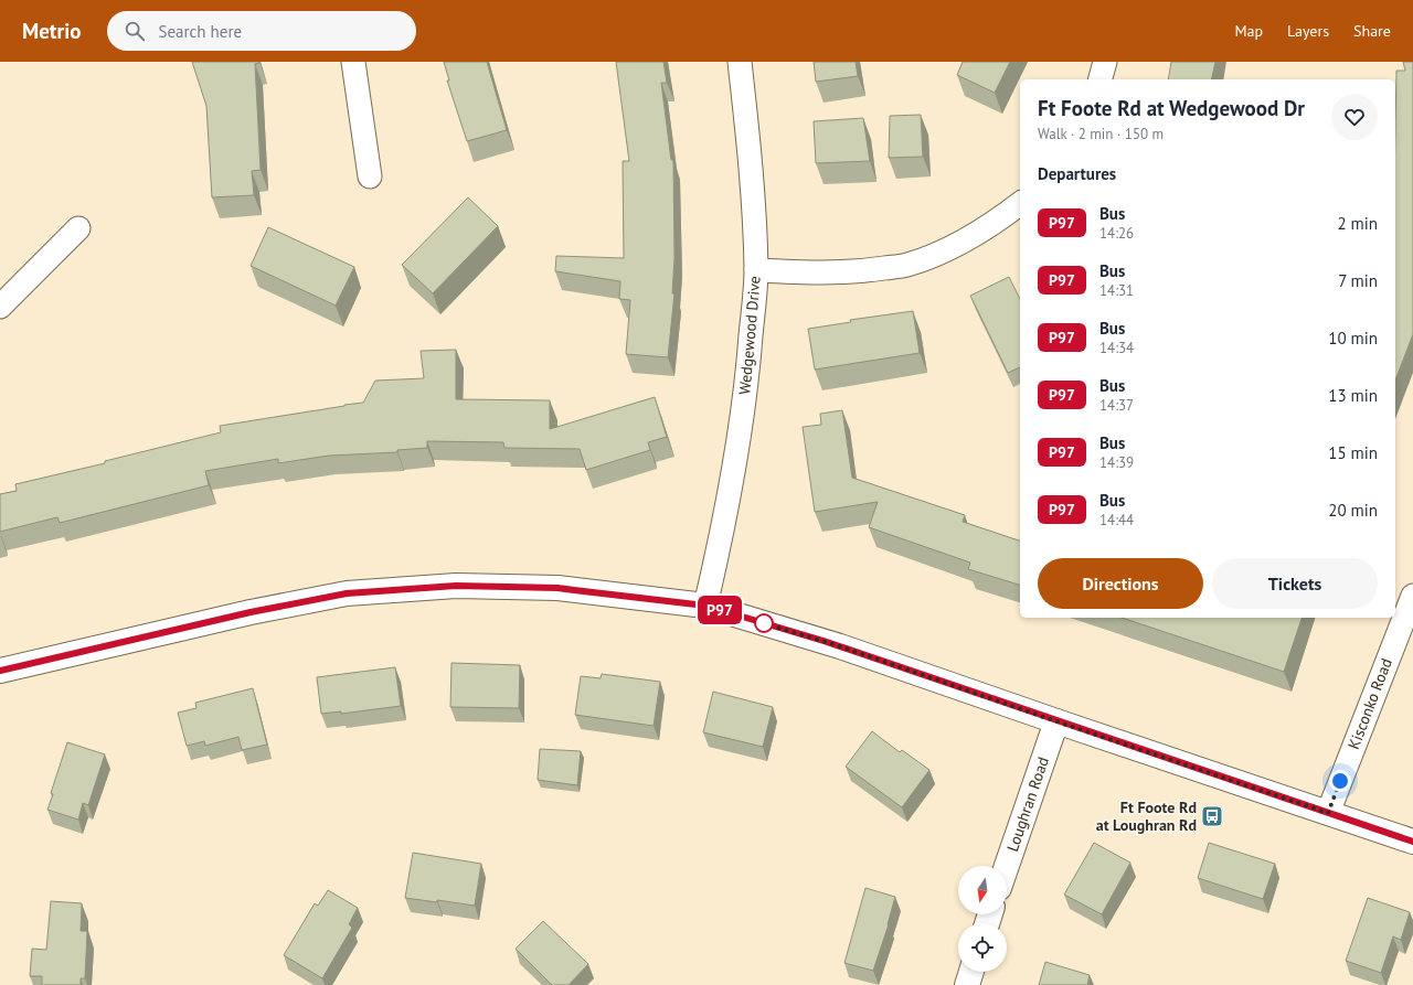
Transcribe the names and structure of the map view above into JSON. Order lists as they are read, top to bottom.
{
  "streets": {
    "street": ["Wedgewood Drive", "Kisconko Road", "Loughran Road"]
  },
  "places": {
    "bus stop": ["Ft Foote Rd at Loughran Rd"]
  },
  "lines": ["bus line P97"],
  "north": "bottom",
  "page": {
    "header": "Metrio",
    "search": "Search here",
    "nav": ["Map", "Layers", "Share"],
    "on_map": "P97",
    "heading": [
      ["Ft Foote Rd at Wedgewood Dr", "Walk · 2 min · 150 m"],
      "Departures"
    ],
    "list": [
      {
        "mark": "P97",
        "name": "Bus",
        "note": "14:26",
        "value": "2 min"
      },
      {
        "mark": "P97",
        "name": "Bus",
        "note": "14:31",
        "value": "7 min"
      },
      {
        "mark": "P97",
        "name": "Bus",
        "note": "14:34",
        "value": "10 min"
      },
      {
        "mark": "P97",
        "name": "Bus",
        "note": "14:37",
        "value": "13 min"
      },
      {
        "mark": "P97",
        "name": "Bus",
        "note": "14:39",
        "value": "15 min"
      },
      {
        "mark": "P97",
        "name": "Bus",
        "note": "14:44",
        "value": "20 min"
      }
    ],
    "buttons": ["Directions", "Tickets"]
  }
}
